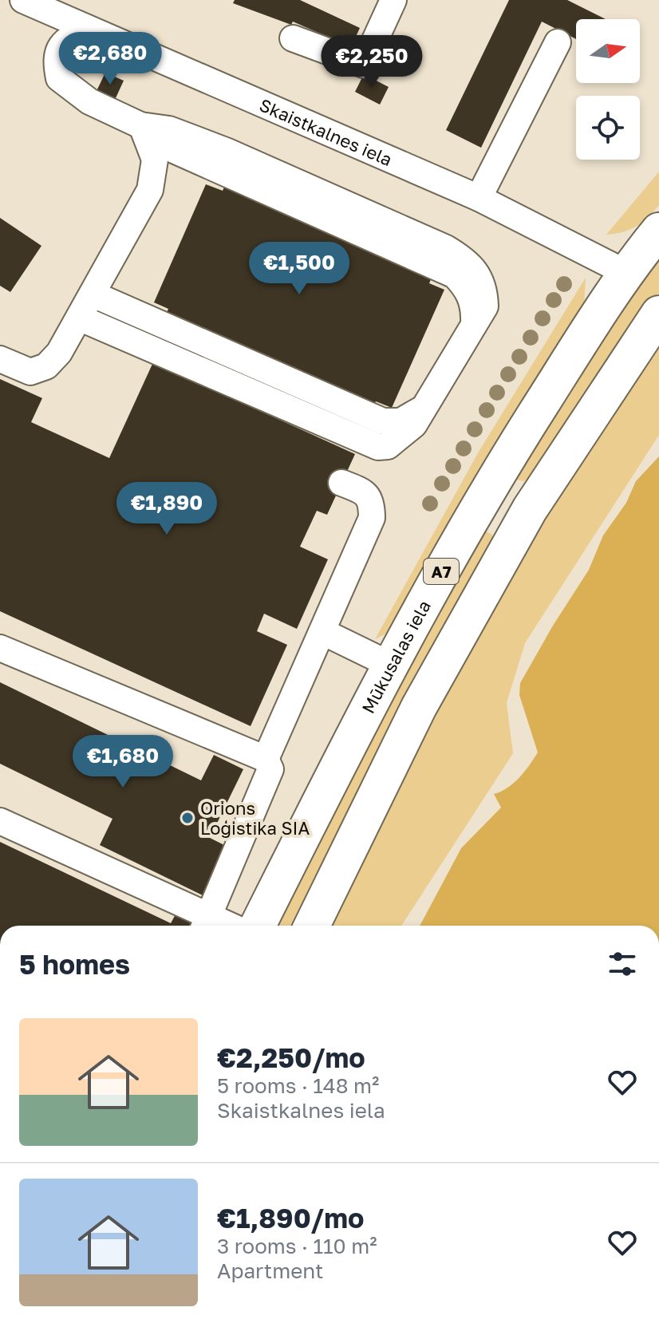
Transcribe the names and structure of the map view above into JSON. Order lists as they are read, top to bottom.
{
  "streets": {
    "highway": ["A7", "Mūkusalas iela"],
    "street": ["Skaistkalnes iela"]
  },
  "crossings": [
    ["Skaistkalnes iela", "Mūkusalas iela"]
  ],
  "places": ["Orions Loģistika SIA"],
  "north": "right",
  "page": {
    "price": [
      "€2,680",
      "€2,250",
      "€1,500",
      "€1,890",
      "€1,680"
    ],
    "heading": "5 homes",
    "list": [
      {
        "name": "€2,250/mo",
        "note": "5 rooms · 148 m² · Skaistkalnes iela"
      },
      {
        "name": "€1,890/mo",
        "note": "3 rooms · 110 m² · Apartment"
      }
    ]
  }
}
